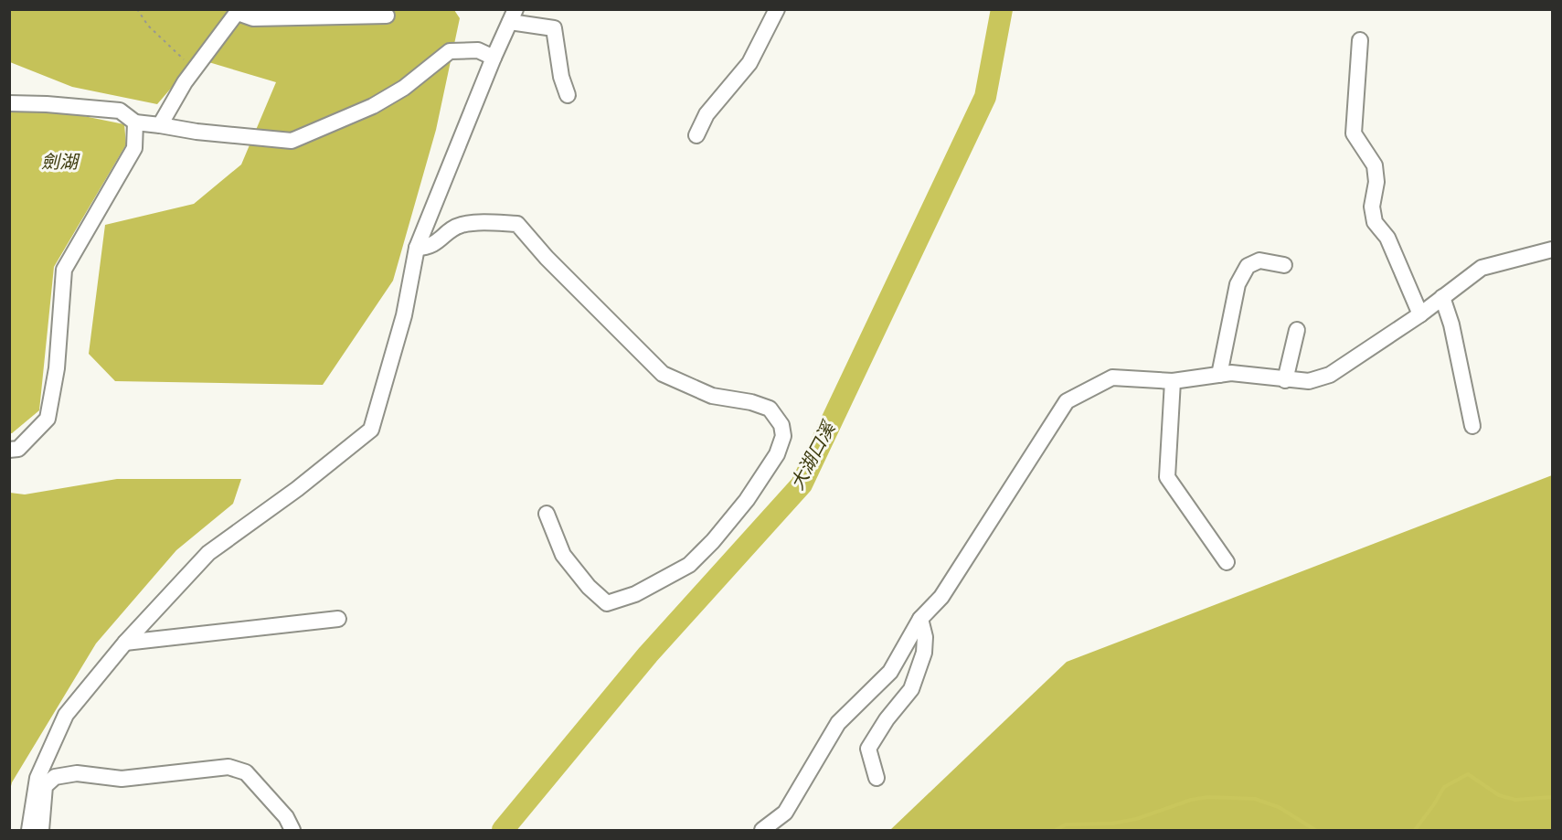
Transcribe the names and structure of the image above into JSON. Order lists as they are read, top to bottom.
{
  "water": ["劍湖", "大湖口溪"]
}
